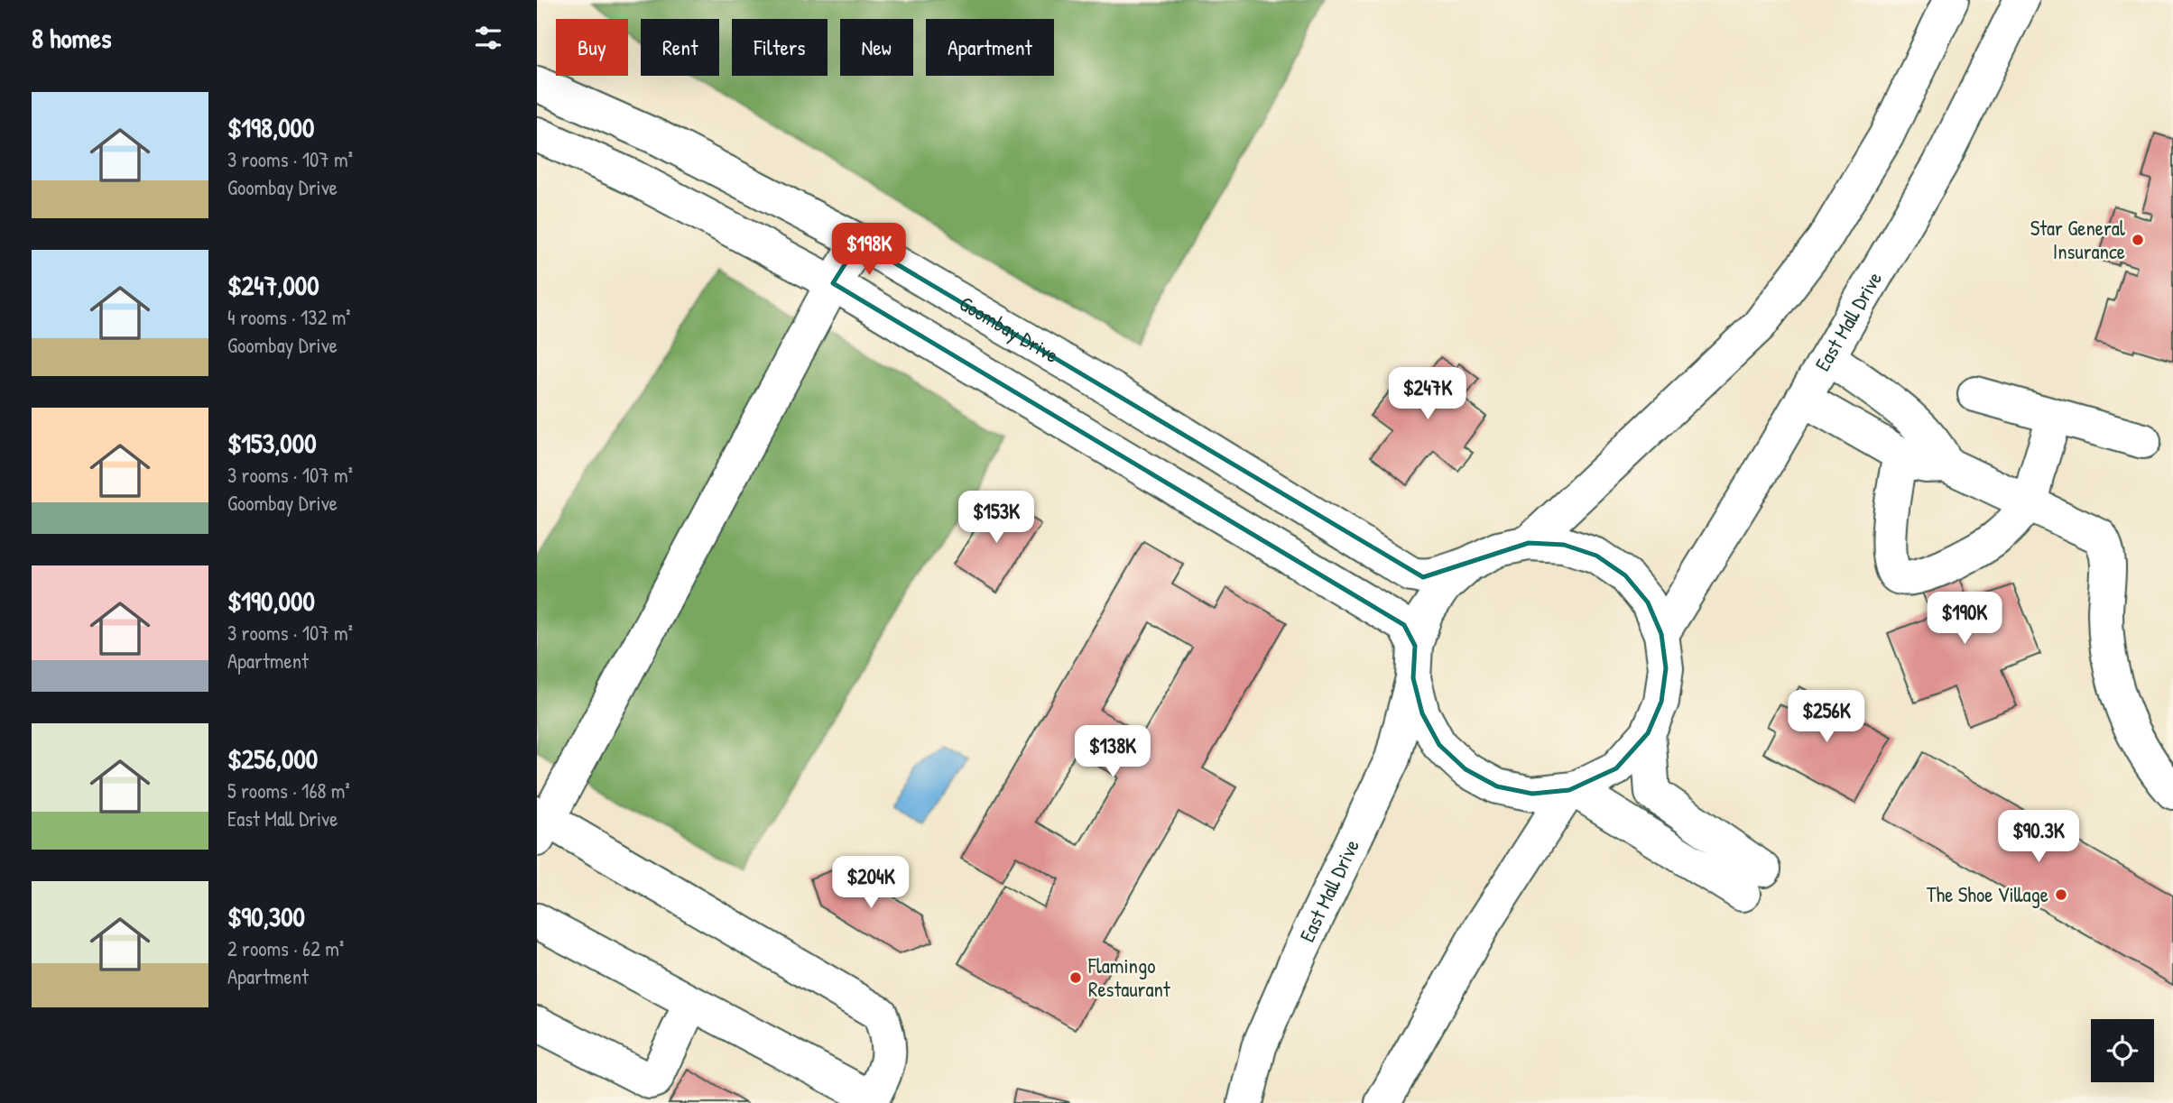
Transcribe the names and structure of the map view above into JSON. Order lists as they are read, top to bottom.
{
  "streets": {
    "main road": ["East Mall Drive", "Goombay Drive"]
  },
  "crossings": [
    ["East Mall Drive", "Goombay Drive"]
  ],
  "places": ["Star General Insurance", "The Shoe Village", "Flamingo Restaurant"],
  "page": {
    "heading": "8 homes",
    "chip": [
      "Buy",
      "Rent",
      "Filters",
      "New",
      "Apartment"
    ],
    "list": [
      {
        "name": "$198,000",
        "note": "3 rooms · 107 m² · Goombay Drive"
      },
      {
        "name": "$247,000",
        "note": "4 rooms · 132 m² · Goombay Drive"
      },
      {
        "name": "$153,000",
        "note": "3 rooms · 107 m² · Goombay Drive"
      },
      {
        "name": "$190,000",
        "note": "3 rooms · 107 m² · Apartment"
      },
      {
        "name": "$256,000",
        "note": "5 rooms · 168 m² · East Mall Drive"
      },
      {
        "name": "$90,300",
        "note": "2 rooms · 62 m² · Apartment"
      }
    ],
    "price": [
      "$198K",
      "$247K",
      "$153K",
      "$190K",
      "$256K",
      "$138K",
      "$90.3K",
      "$204K"
    ]
  }
}
